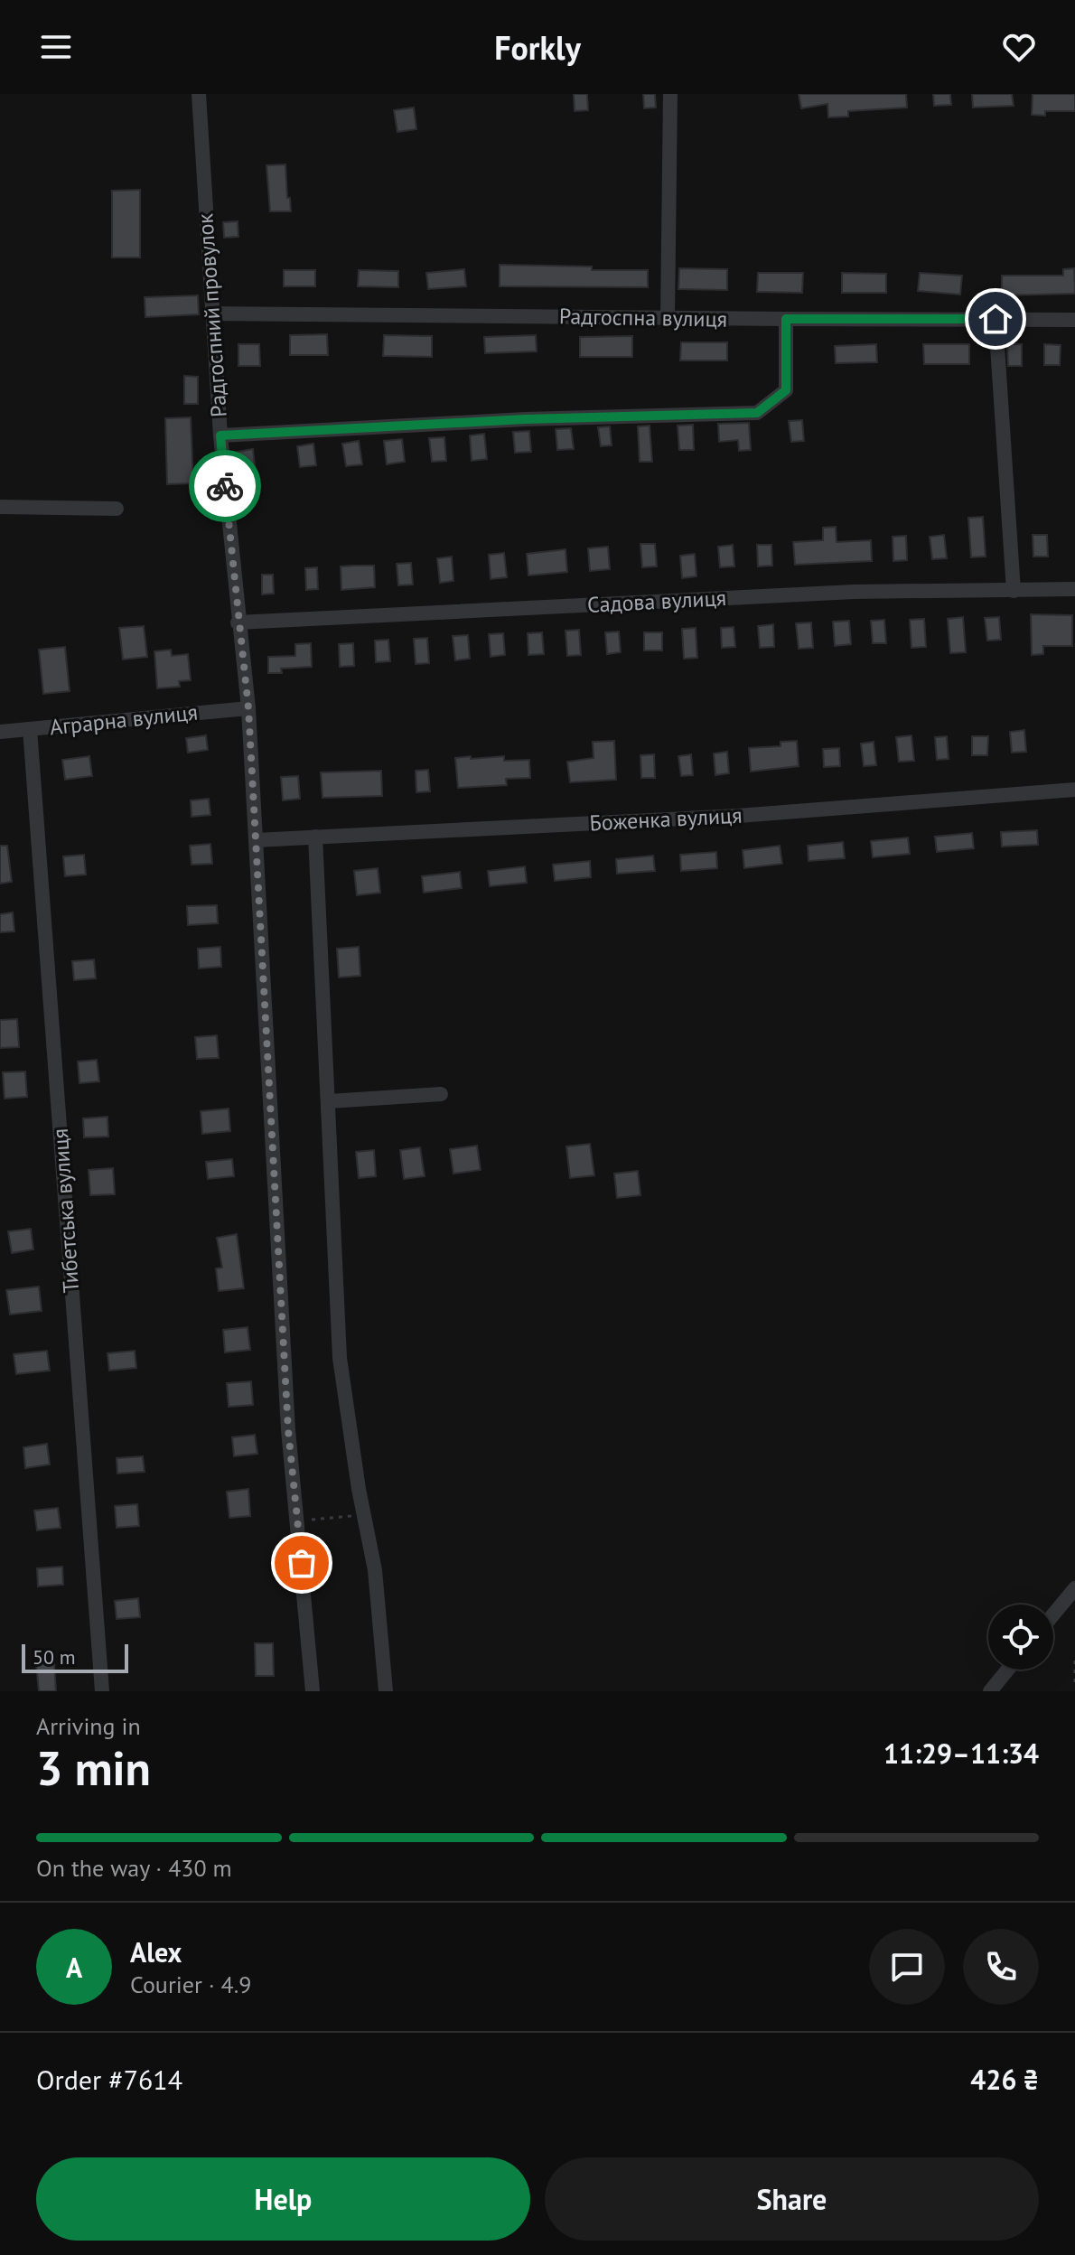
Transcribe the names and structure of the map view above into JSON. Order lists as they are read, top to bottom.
{
  "streets": {
    "street": [
      "Радгоспний провулок",
      "Радгоспна вулиця",
      "Садова вулиця",
      "Аграрна вулиця",
      "Боженка вулиця",
      "Тибетська вулиця"
    ]
  },
  "crossings": [
    ["Радгоспний провулок", "Радгоспна вулиця"],
    ["Радгоспний провулок", "Садова вулиця"],
    ["Радгоспний провулок", "Аграрна вулиця"],
    ["Радгоспний провулок", "Боженка вулиця"],
    ["Аграрна вулиця", "Тибетська вулиця"]
  ],
  "scale_bar": "50 m",
  "page": {
    "header": "Forkly",
    "scale": "50 m",
    "heading": ["3 min", "Arriving in", "11:29–11:34"],
    "panel": [
      "Alex",
      "Courier · 4.9",
      "Order #7614",
      "426 ₴"
    ],
    "bar": "On the way · 430 m",
    "round": "A",
    "buttons": ["Help", "Share"]
  }
}
